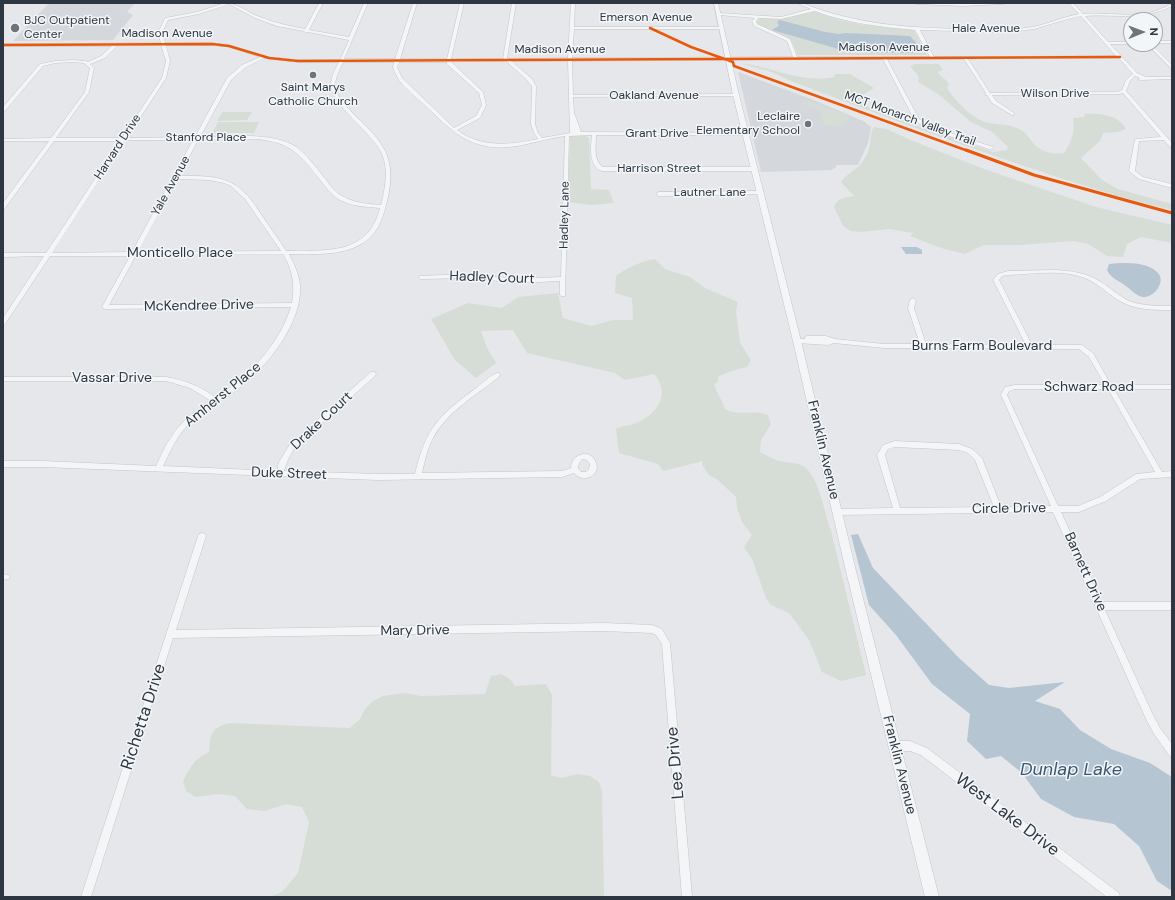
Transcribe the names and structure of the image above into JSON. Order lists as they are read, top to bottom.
{
  "streets": {
    "street": [
      "Emerson Avenue",
      "Hale Avenue",
      "Madison Avenue",
      "Wilson Drive",
      "Oakland Avenue",
      "Grant Drive",
      "Stanford Place",
      "Harvard Drive",
      "Harrison Street",
      "Yale Avenue",
      "Lautner Lane",
      "Hadley Lane",
      "Monticello Place",
      "Hadley Court",
      "McKendree Drive",
      "Burns Farm Boulevard",
      "Vassar Drive",
      "Schwarz Road",
      "Amherst Place",
      "Drake Court",
      "Franklin Avenue",
      "Duke Street",
      "Circle Drive",
      "Barnett Drive",
      "Mary Drive",
      "Richetta Drive",
      "Lee Drive",
      "West Lake Drive"
    ],
    "cycle path": ["MCT Monarch Valley Trail"]
  },
  "crossings": [
    ["Emerson Avenue", "Franklin Avenue"],
    ["Madison Avenue", "Grant Drive"],
    ["Madison Avenue", "Harvard Drive"],
    ["Madison Avenue", "Yale Avenue"],
    ["Madison Avenue", "Franklin Avenue"],
    ["Oakland Avenue", "Franklin Avenue"],
    ["Grant Drive", "Harrison Street"],
    ["Grant Drive", "Hadley Lane"],
    ["Grant Drive", "Franklin Avenue"],
    ["Stanford Place", "Harvard Drive"],
    ["Stanford Place", "Yale Avenue"],
    ["Stanford Place", "Monticello Place"],
    ["Harvard Drive", "Monticello Place"],
    ["Harrison Street", "Franklin Avenue"],
    ["Yale Avenue", "Monticello Place"],
    ["Yale Avenue", "McKendree Drive"],
    ["Yale Avenue", "Amherst Place"],
    ["Lautner Lane", "Franklin Avenue"],
    ["Hadley Lane", "Hadley Court"],
    ["Monticello Place", "Amherst Place"],
    ["McKendree Drive", "Amherst Place"],
    ["Burns Farm Boulevard", "Schwarz Road"],
    ["Burns Farm Boulevard", "Franklin Avenue"],
    ["Vassar Drive", "Amherst Place"],
    ["Schwarz Road", "Barnett Drive"],
    ["Amherst Place", "Duke Street"],
    ["Drake Court", "Duke Street"],
    ["Franklin Avenue", "Circle Drive"],
    ["Franklin Avenue", "West Lake Drive"],
    ["Circle Drive", "Barnett Drive"],
    ["Mary Drive", "Richetta Drive"],
    ["Mary Drive", "Lee Drive"]
  ],
  "water": ["Dunlap Lake"],
  "places": ["BJC Outpatient Center", "Saint Marys Catholic Church", "Leclaire Elementary School"],
  "north": "right"
}
